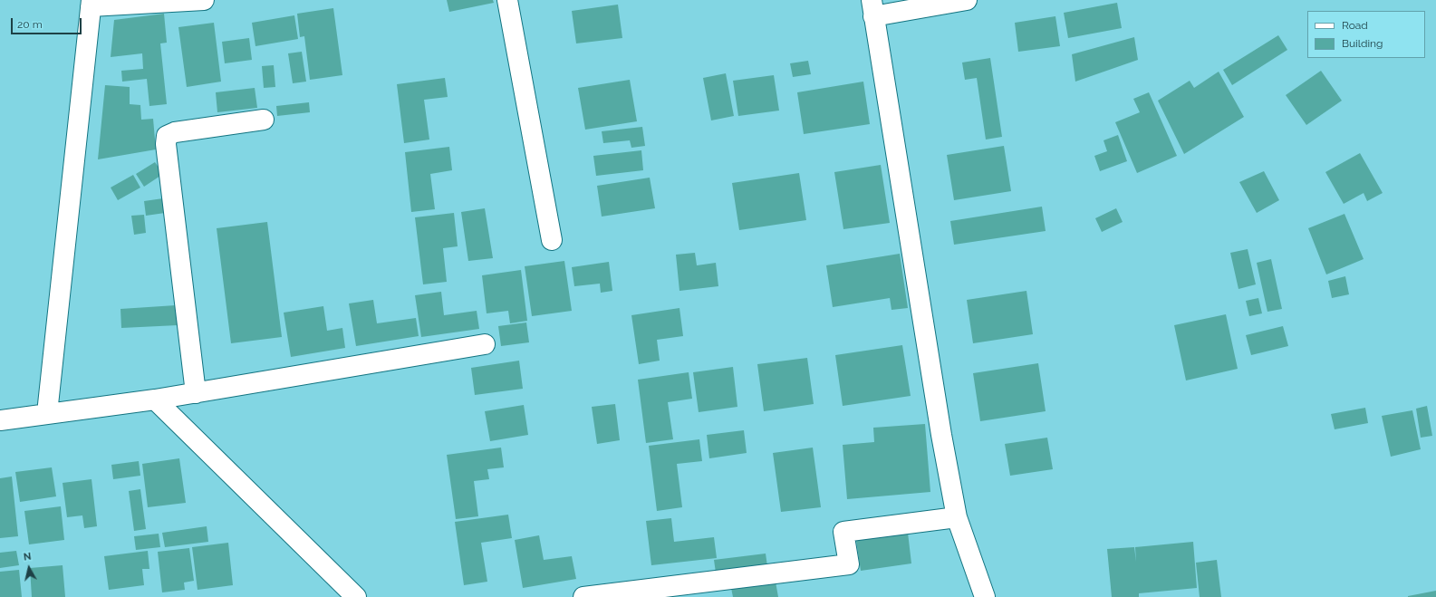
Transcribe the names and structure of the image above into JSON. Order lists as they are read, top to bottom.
{
  "legend": ["Road", "Building"],
  "scale_bar": "20 m",
  "north": "top"
}
